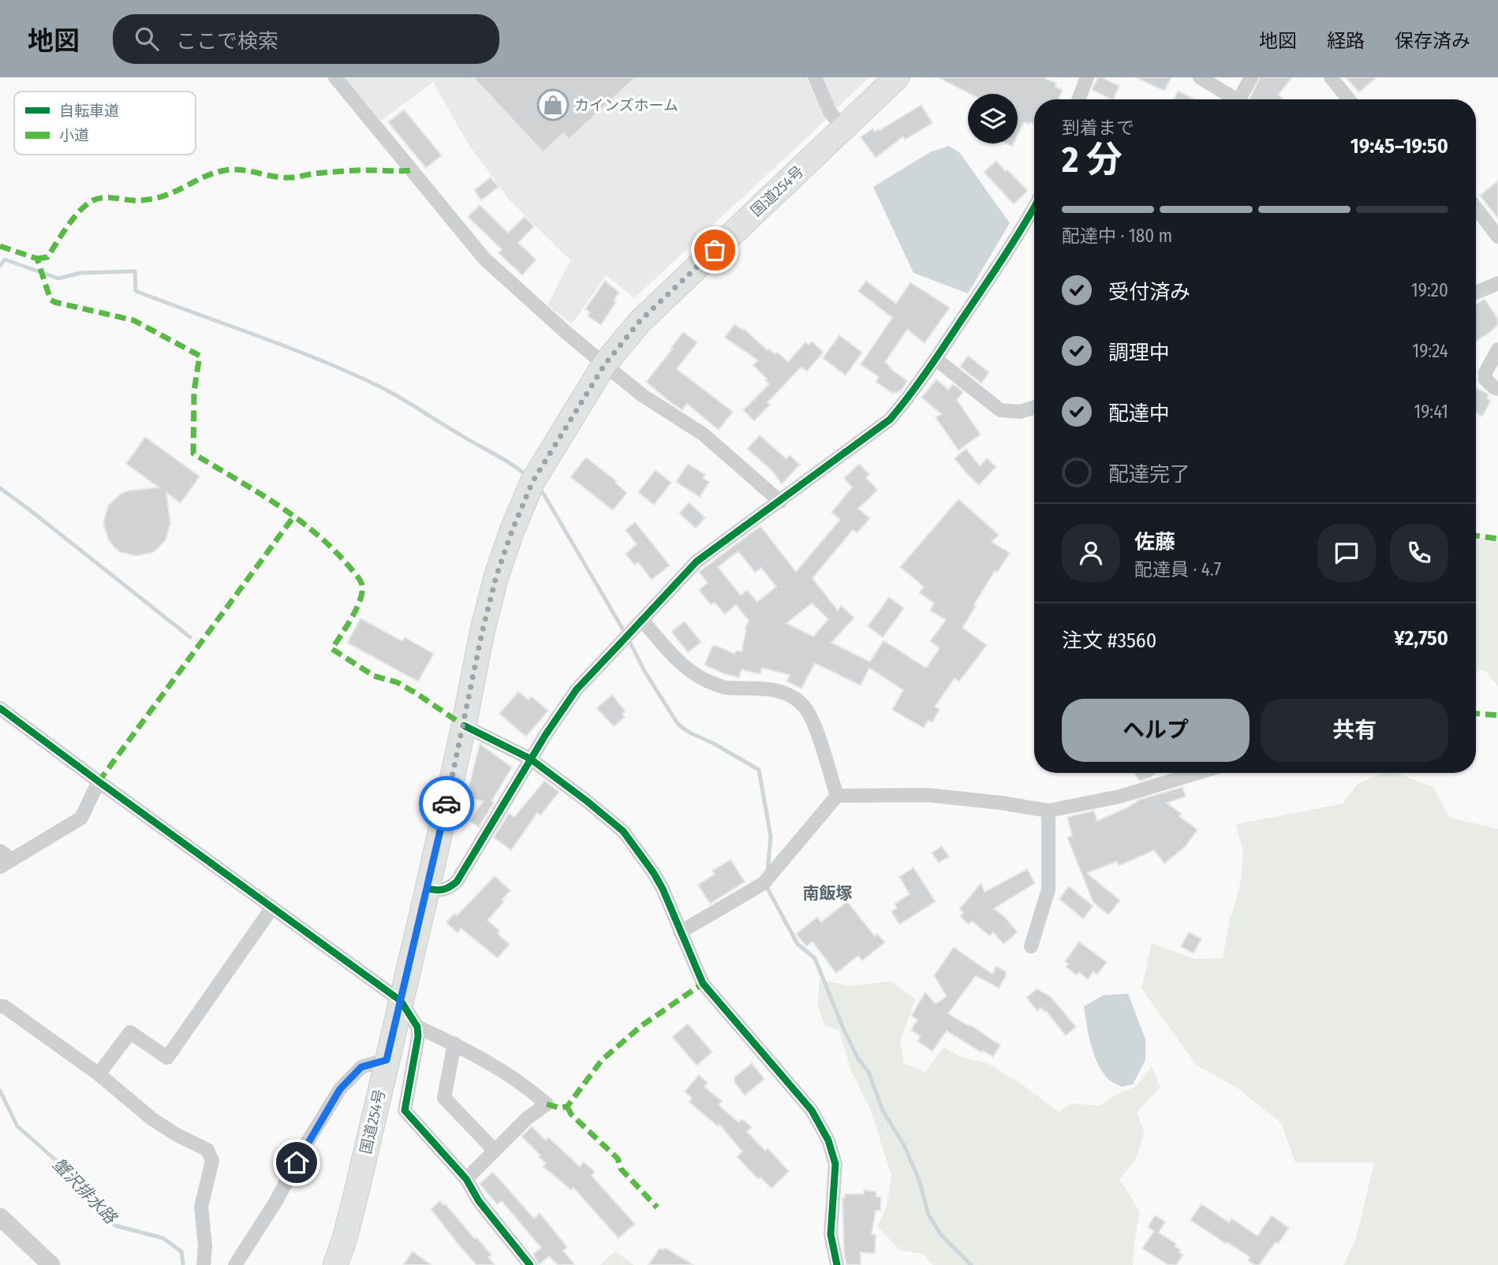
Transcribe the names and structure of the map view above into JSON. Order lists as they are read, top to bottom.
{
  "streets": {
    "highway": ["国道254号"]
  },
  "districts": ["南飯塚"],
  "water": ["蟹沢排水路"],
  "places": {
    "shop": ["カインズホーム"]
  },
  "legend": ["自転車道", "小道"],
  "page": {
    "header": "地図",
    "search": "ここで検索",
    "nav": ["地図", "経路", "保存済み"],
    "heading": ["2 分", "到着まで", "19:45–19:50"],
    "panel": [
      "佐藤",
      "配達員 · 4.7",
      "注文 #3560",
      "¥2,750"
    ],
    "bar": "配達中 · 180 m",
    "list": [
      ["受付済み", "19:20"],
      ["調理中", "19:24"],
      ["配達中", "19:41"],
      "配達完了"
    ],
    "buttons": ["ヘルプ", "共有"]
  }
}
